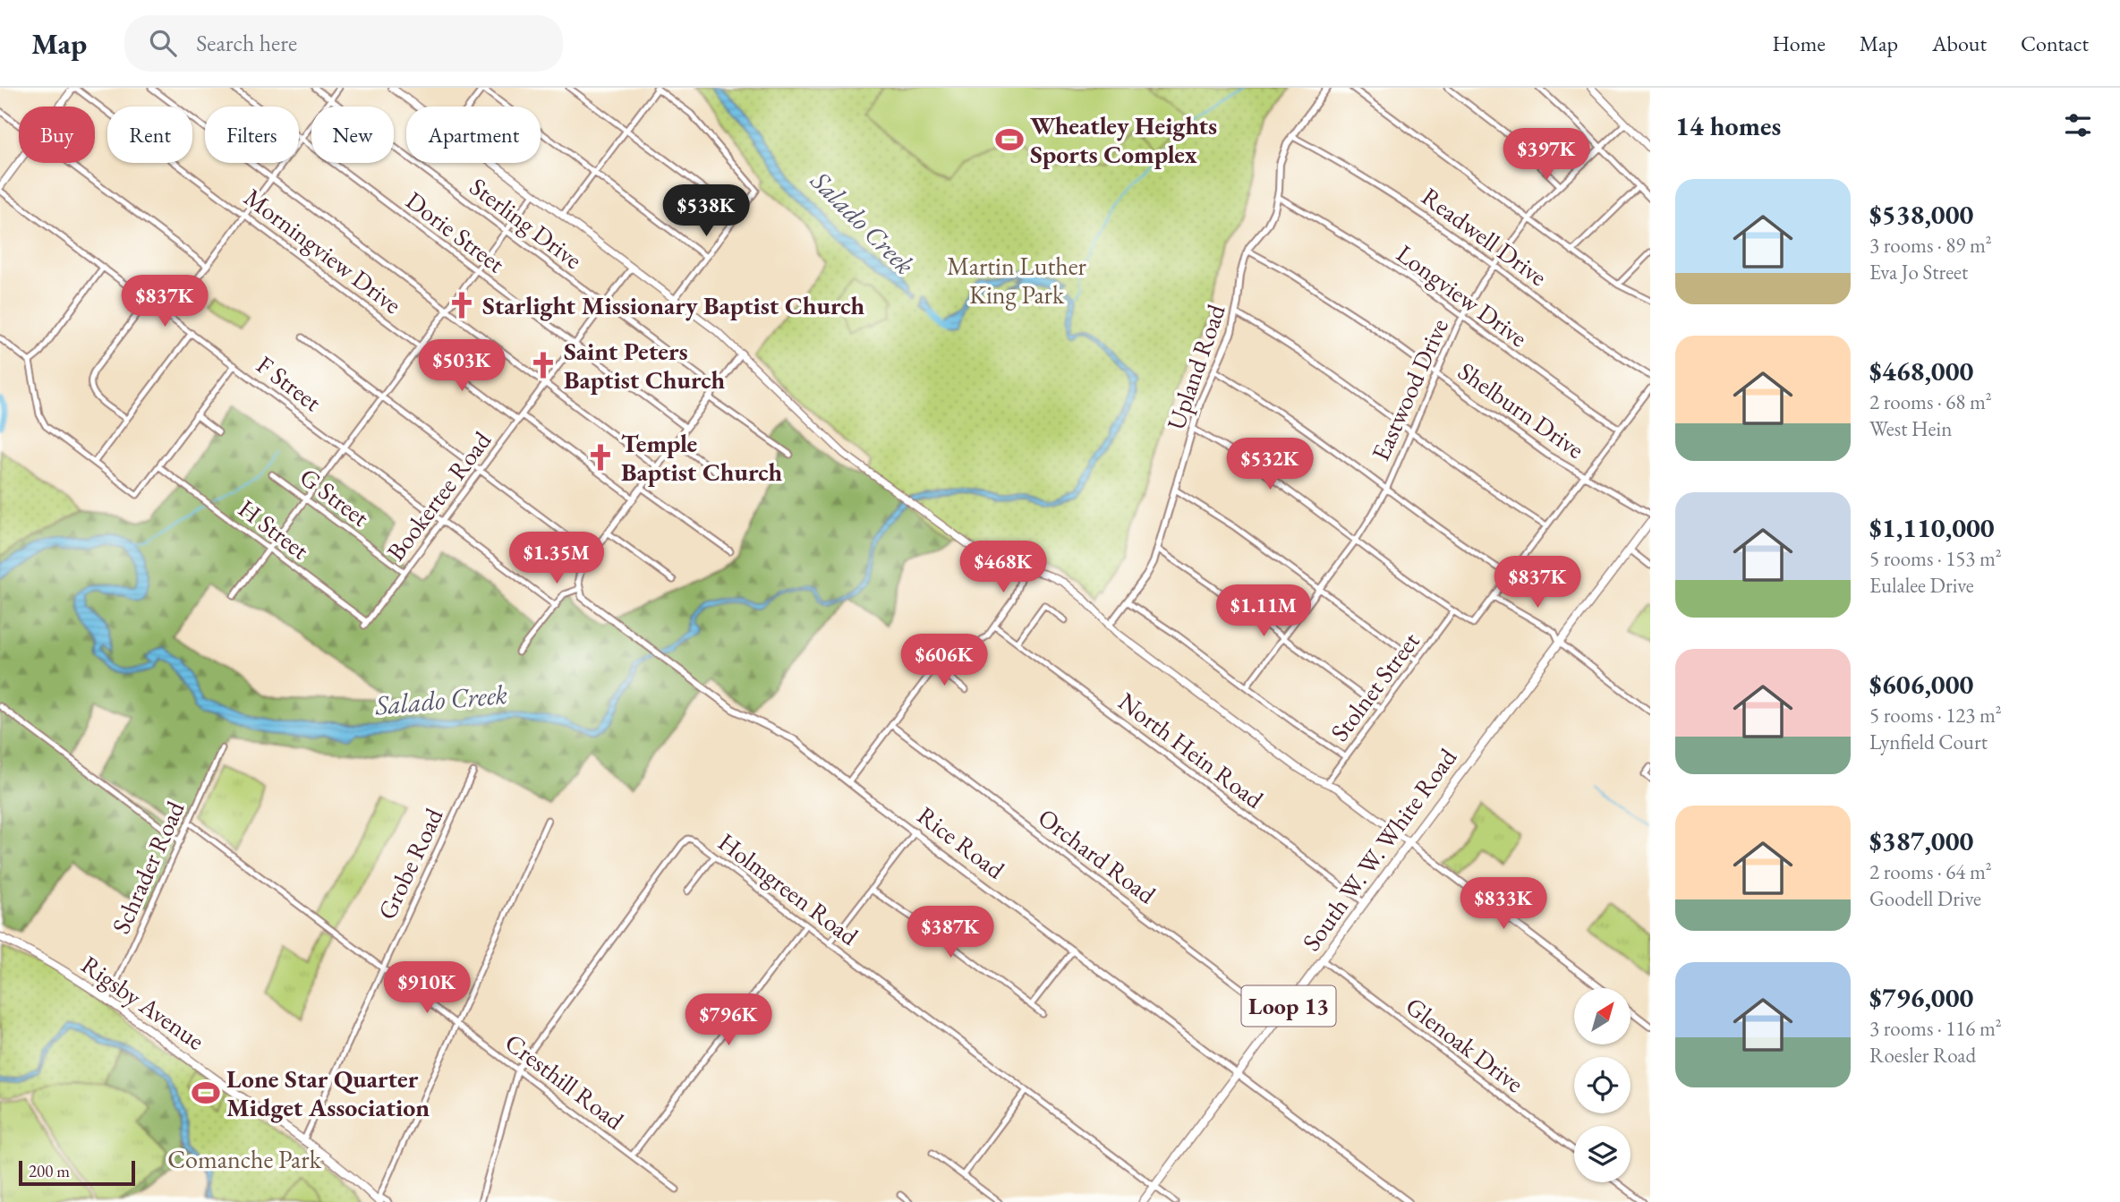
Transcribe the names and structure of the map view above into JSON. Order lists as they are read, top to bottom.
{
  "streets": {
    "main road": ["South W. W. White Road", "Rigsby Avenue", "Loop 13"],
    "street": [
      "Sterling Drive",
      "Dorie Street",
      "Readwell Drive",
      "Morningview Drive",
      "Longview Drive",
      "Upland Road",
      "F Street",
      "Eastwood Drive",
      "Shelburn Drive",
      "Bookertee Road",
      "G Street",
      "H Street",
      "Stolnet Street",
      "North Hein Road",
      "Rice Road",
      "Orchard Road",
      "Grobe Road",
      "Schrader Road",
      "Holmgreen Road",
      "Glenoak Drive",
      "Cresthill Road"
    ]
  },
  "crossings": [
    ["Sterling Drive", "Bookertee Road"],
    ["Dorie Street", "Bookertee Road"],
    ["Readwell Drive", "Upland Road"],
    ["Readwell Drive", "Eastwood Drive"],
    ["Morningview Drive", "Bookertee Road"],
    ["Longview Drive", "Upland Road"],
    ["Longview Drive", "Eastwood Drive"],
    ["Upland Road", "Shelburn Drive"],
    ["F Street", "Bookertee Road"],
    ["Eastwood Drive", "Shelburn Drive"],
    ["Bookertee Road", "G Street"],
    ["Bookertee Road", "H Street"],
    ["North Hein Road", "South W. W. White Road"],
    ["Rice Road", "South W. W. White Road"],
    ["South W. W. White Road", "Orchard Road"],
    ["South W. W. White Road", "Holmgreen Road"],
    ["South W. W. White Road", "Glenoak Drive"],
    ["Grobe Road", "Rigsby Avenue"],
    ["Grobe Road", "Cresthill Road"],
    ["Schrader Road", "Rigsby Avenue"],
    ["Schrader Road", "Cresthill Road"],
    ["Holmgreen Road", "Cresthill Road"]
  ],
  "water": ["Salado Creek"],
  "parks": ["Martin Luther King Park", "Comanche Park"],
  "places": {
    "sports": ["Wheatley Heights Sports Complex", "Lone Star Quarter Midget Association"],
    "church": ["Starlight Missionary Baptist Church", "Saint Peters Baptist Church", "Temple Baptist Church"]
  },
  "scale_bar": "200 m",
  "north": "top right",
  "page": {
    "header": "Map",
    "search": "Search here",
    "nav": [
      "Home",
      "Map",
      "About",
      "Contact"
    ],
    "heading": "14 homes",
    "chip": [
      "Buy",
      "Rent",
      "Filters",
      "New",
      "Apartment"
    ],
    "price": [
      "$397K",
      "$538K",
      "$837K",
      "$503K",
      "$532K",
      "$1.35M",
      "$468K",
      "$837K",
      "$1.11M",
      "$606K",
      "$833K",
      "$387K",
      "$910K",
      "$796K"
    ],
    "list": [
      {
        "name": "$538,000",
        "note": "3 rooms · 89 m² · Eva Jo Street"
      },
      {
        "name": "$468,000",
        "note": "2 rooms · 68 m² · West Hein"
      },
      {
        "name": "$1,110,000",
        "note": "5 rooms · 153 m² · Eulalee Drive"
      },
      {
        "name": "$606,000",
        "note": "5 rooms · 123 m² · Lynfield Court"
      },
      {
        "name": "$387,000",
        "note": "2 rooms · 64 m² · Goodell Drive"
      },
      {
        "name": "$796,000",
        "note": "3 rooms · 116 m² · Roesler Road"
      }
    ],
    "scale": "200 m"
  }
}
